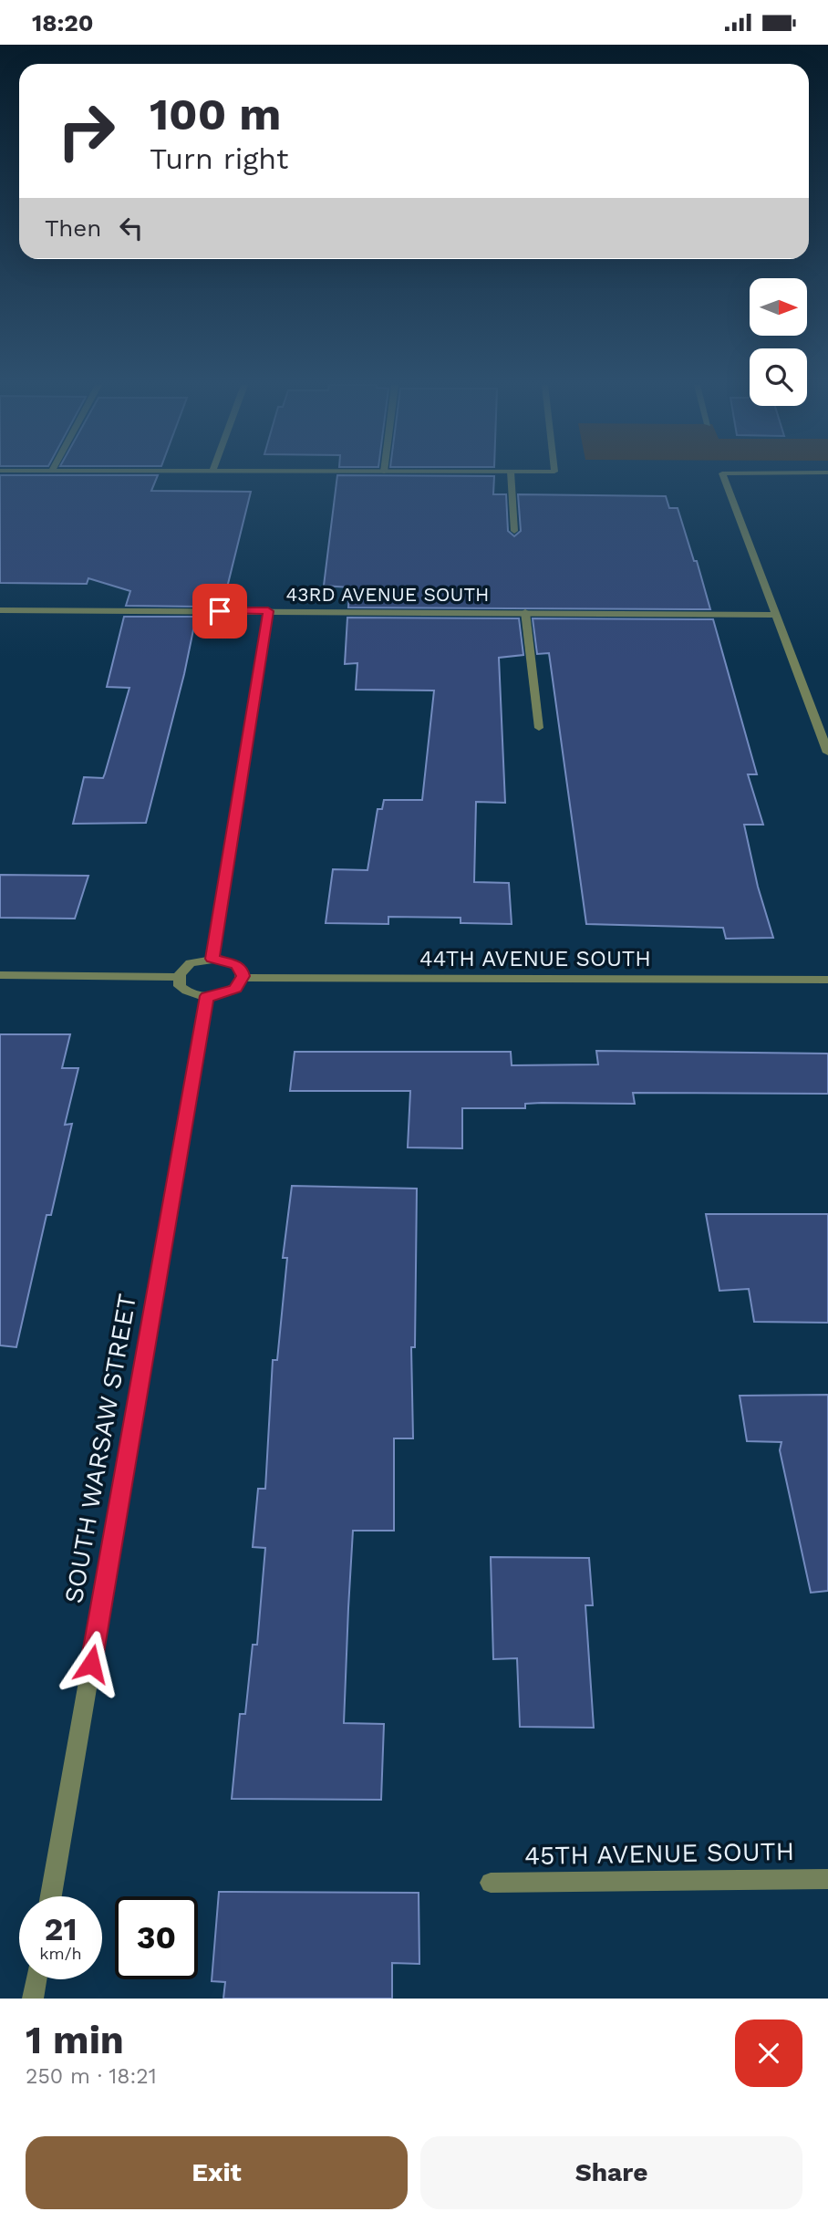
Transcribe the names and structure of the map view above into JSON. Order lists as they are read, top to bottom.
{
  "streets": {
    "street": [
      "43RD AVENUE SOUTH",
      "44TH AVENUE SOUTH",
      "SOUTH WARSAW STREET",
      "45TH AVENUE SOUTH"
    ]
  },
  "north": "right",
  "page": {
    "status": "18:20",
    "turn": ["100 m", "Turn right"],
    "then": "Then",
    "speed": "21 km/h",
    "limit": "30",
    "heading": ["1 min", "250 m · 18:21"],
    "buttons": ["Exit", "Share"]
  }
}
